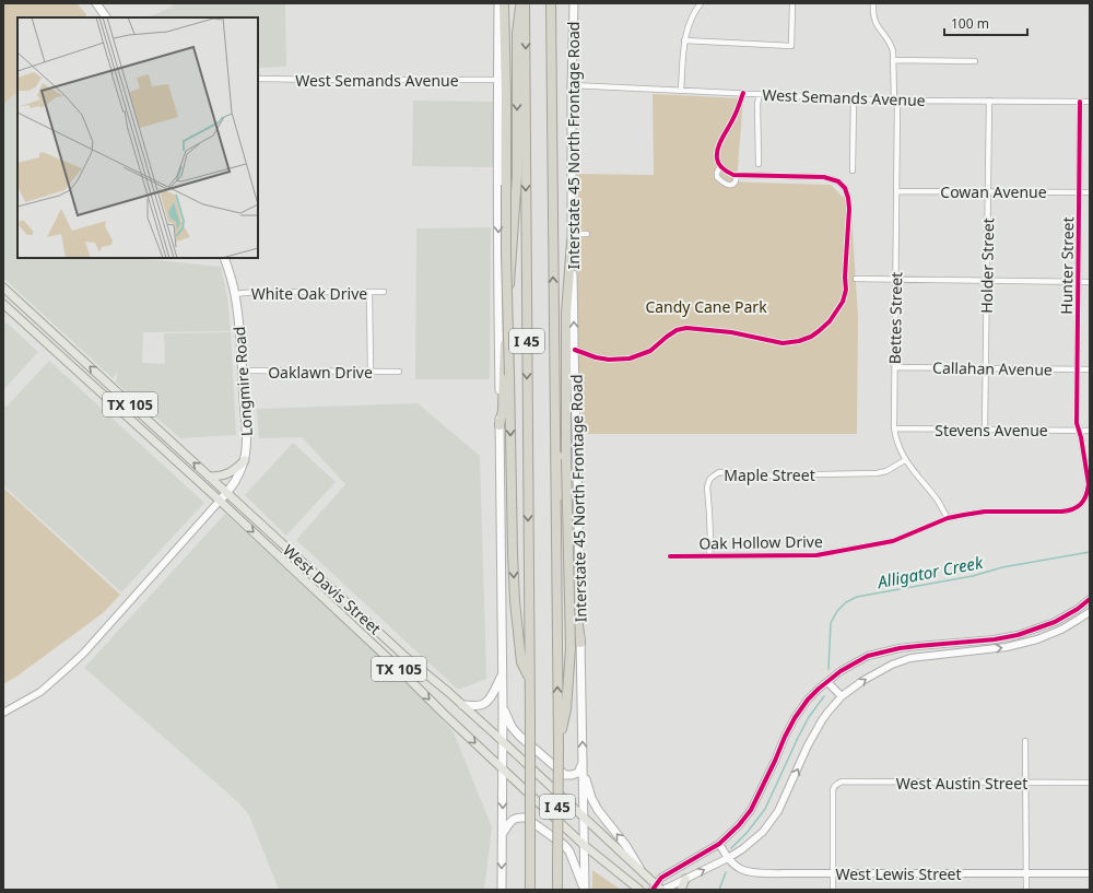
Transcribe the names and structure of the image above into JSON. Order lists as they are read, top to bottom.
{
  "streets": {
    "highway": ["I 45"],
    "main road": [
      "Interstate 45 North Frontage Road",
      "Longmire Road",
      "TX 105",
      "West Davis Street"
    ],
    "street": [
      "West Semands Avenue",
      "Cowan Avenue",
      "Holder Street",
      "Hunter Street",
      "White Oak Drive",
      "Bettes Street",
      "Callahan Avenue",
      "Oaklawn Drive",
      "Stevens Avenue",
      "Maple Street",
      "Oak Hollow Drive",
      "West Austin Street",
      "West Lewis Street"
    ]
  },
  "crossings": [
    ["West Semands Avenue", "Interstate 45 North Frontage Road"],
    ["West Semands Avenue", "Holder Street"],
    ["West Semands Avenue", "Hunter Street"],
    ["West Semands Avenue", "Bettes Street"],
    ["Interstate 45 North Frontage Road", "West Davis Street"],
    ["Cowan Avenue", "Holder Street"],
    ["Cowan Avenue", "Hunter Street"],
    ["Cowan Avenue", "Bettes Street"],
    ["Holder Street", "Callahan Avenue"],
    ["Holder Street", "Stevens Avenue"],
    ["Hunter Street", "Callahan Avenue"],
    ["Hunter Street", "Stevens Avenue"],
    ["Hunter Street", "Oak Hollow Drive"],
    ["White Oak Drive", "Longmire Road"],
    ["Bettes Street", "Callahan Avenue"],
    ["Bettes Street", "Stevens Avenue"],
    ["Bettes Street", "Maple Street"],
    ["Bettes Street", "Oak Hollow Drive"],
    ["Oaklawn Drive", "Longmire Road"],
    ["Longmire Road", "West Davis Street"],
    ["Stevens Avenue", "Oak Hollow Drive"],
    ["Maple Street", "Oak Hollow Drive"],
    ["West Austin Street", "West Lewis Street"]
  ],
  "water": ["Alligator Creek"],
  "parks": ["Candy Cane Park"],
  "scale_bar": "100 m"
}
